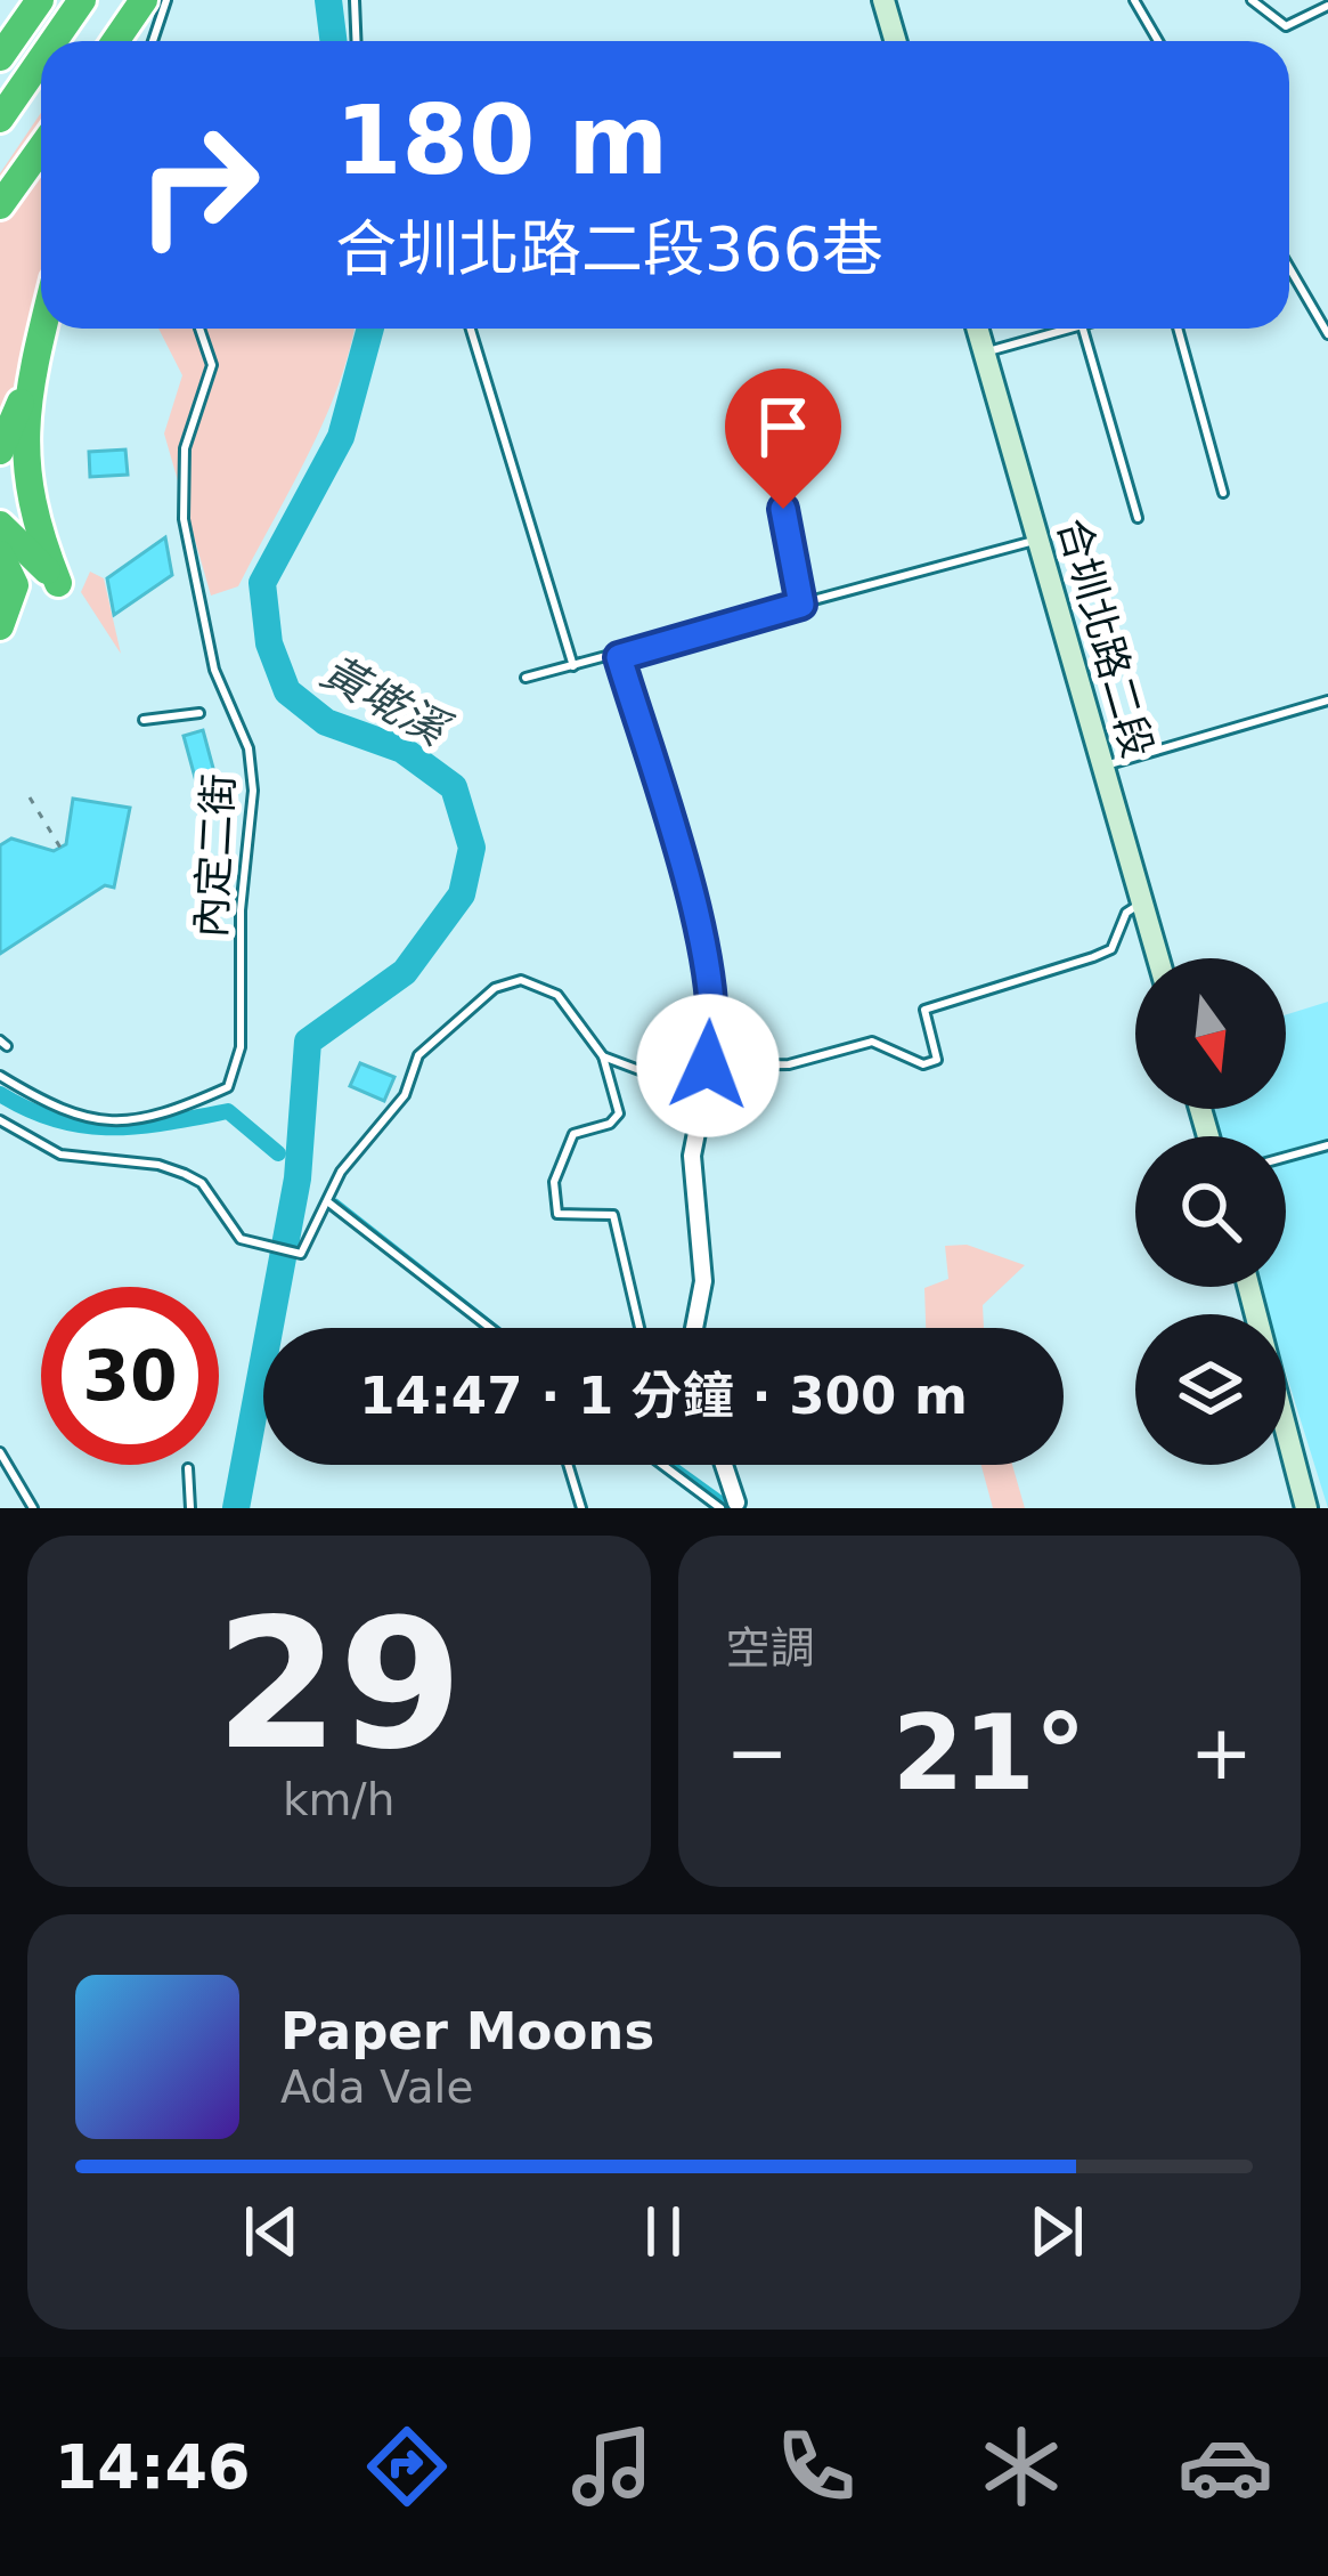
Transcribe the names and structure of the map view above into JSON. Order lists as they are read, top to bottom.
{
  "streets": {
    "street": ["合圳北路二段"],
    "lane": ["內定二街"]
  },
  "water": ["黃墘溪"],
  "north": "bottom",
  "page": {
    "turn": ["180 m", "合圳北路二段366巷"],
    "limit": "30",
    "trip": "14:47 · 1 分鐘 · 300 m",
    "tile": [
      ["29", "km/h"],
      "空調"
    ],
    "heat": ["−", "21°", "+"],
    "song": ["Paper Moons", "Ada Vale"],
    "tabs": "14:46"
  }
}
